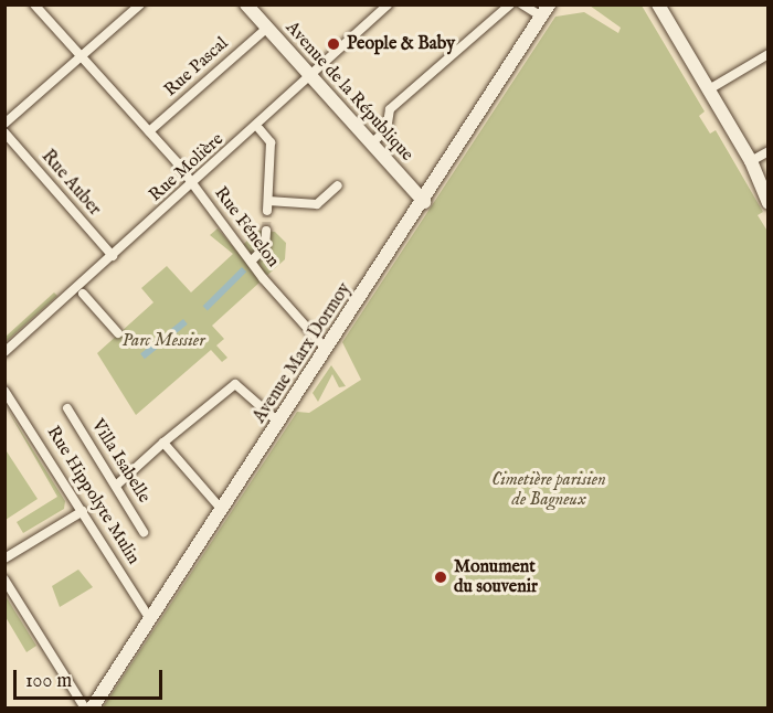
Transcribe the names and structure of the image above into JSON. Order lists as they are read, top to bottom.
{
  "streets": {
    "main road": ["Avenue de la République", "Avenue Marx Dormoy"],
    "street": [
      "Rue Pascal",
      "Rue Molière",
      "Rue Auber",
      "Rue Fénelon",
      "Villa Isabelle",
      "Rue Hippolyte Mulin"
    ]
  },
  "crossings": [
    ["Rue Pascal", "Avenue de la République"],
    ["Rue Pascal", "Rue Fénelon"],
    ["Avenue de la République", "Rue Molière"],
    ["Avenue de la République", "Avenue Marx Dormoy"],
    ["Rue Molière", "Rue Auber"],
    ["Rue Molière", "Rue Fénelon"],
    ["Rue Fénelon", "Avenue Marx Dormoy"],
    ["Avenue Marx Dormoy", "Rue Hippolyte Mulin"]
  ],
  "parks": ["Parc Messier", "Cimetière parisien de Bagneux"],
  "places": ["People & Baby", "Monument du souvenir"],
  "scale_bar": "100 m"
}
